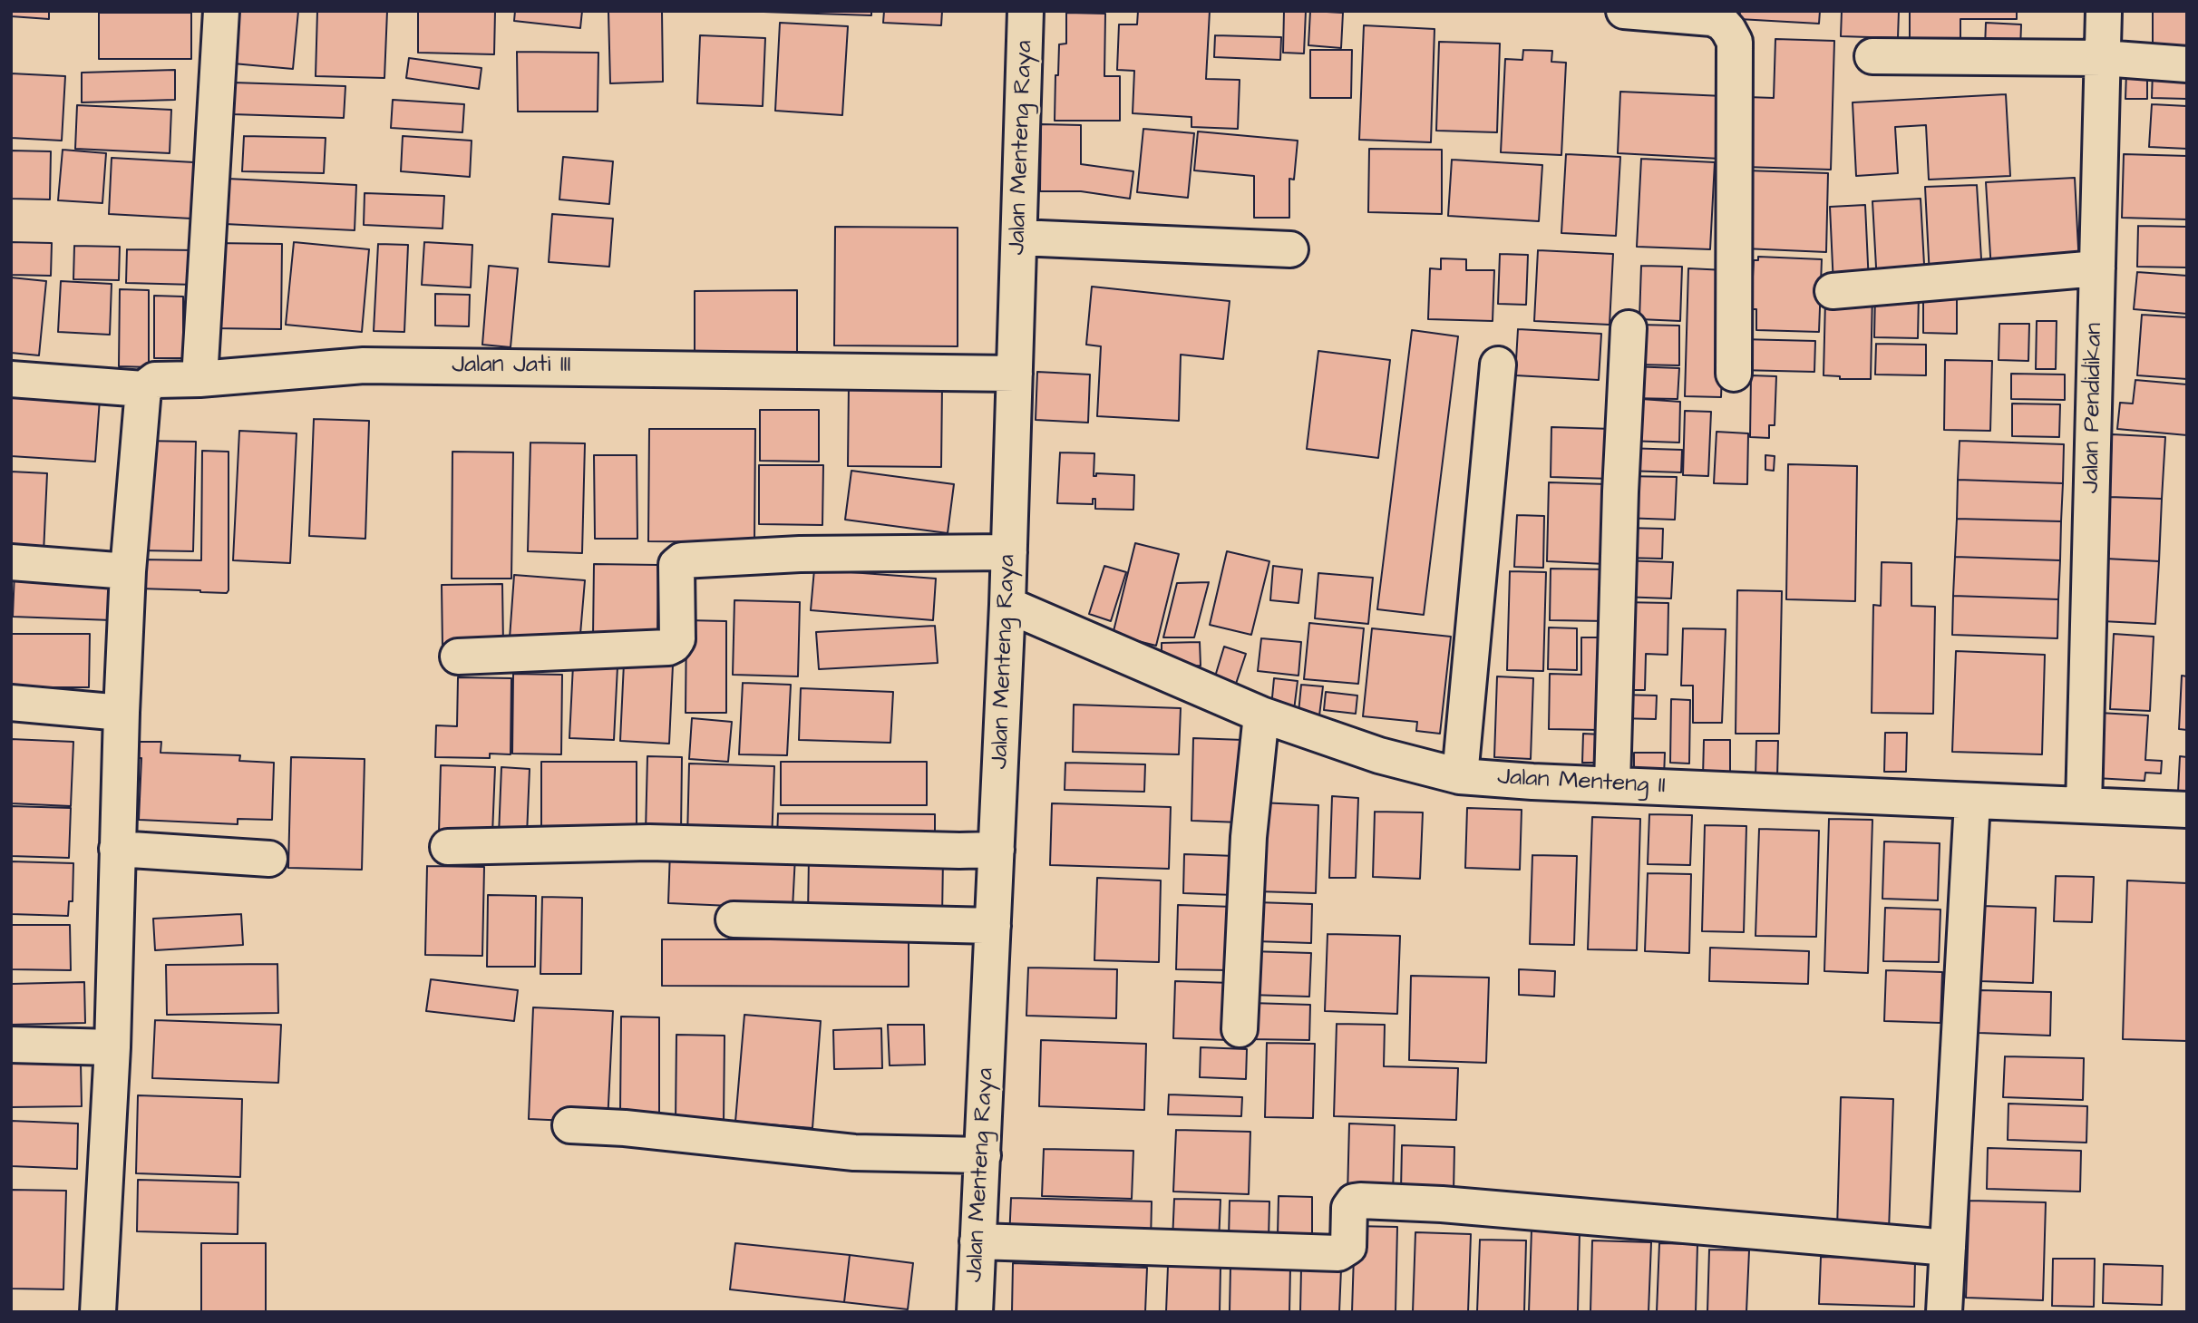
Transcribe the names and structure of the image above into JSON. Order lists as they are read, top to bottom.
{
  "streets": {
    "street": [
      "Jalan Menteng Raya",
      "Jalan Jati III",
      "Jalan Pendidikan",
      "Jalan Menteng II"
    ]
  },
  "crossings": [
    ["Jalan Menteng Raya", "Jalan Jati III"],
    ["Jalan Menteng Raya", "Jalan Menteng II"],
    ["Jalan Pendidikan", "Jalan Menteng II"]
  ]
}
